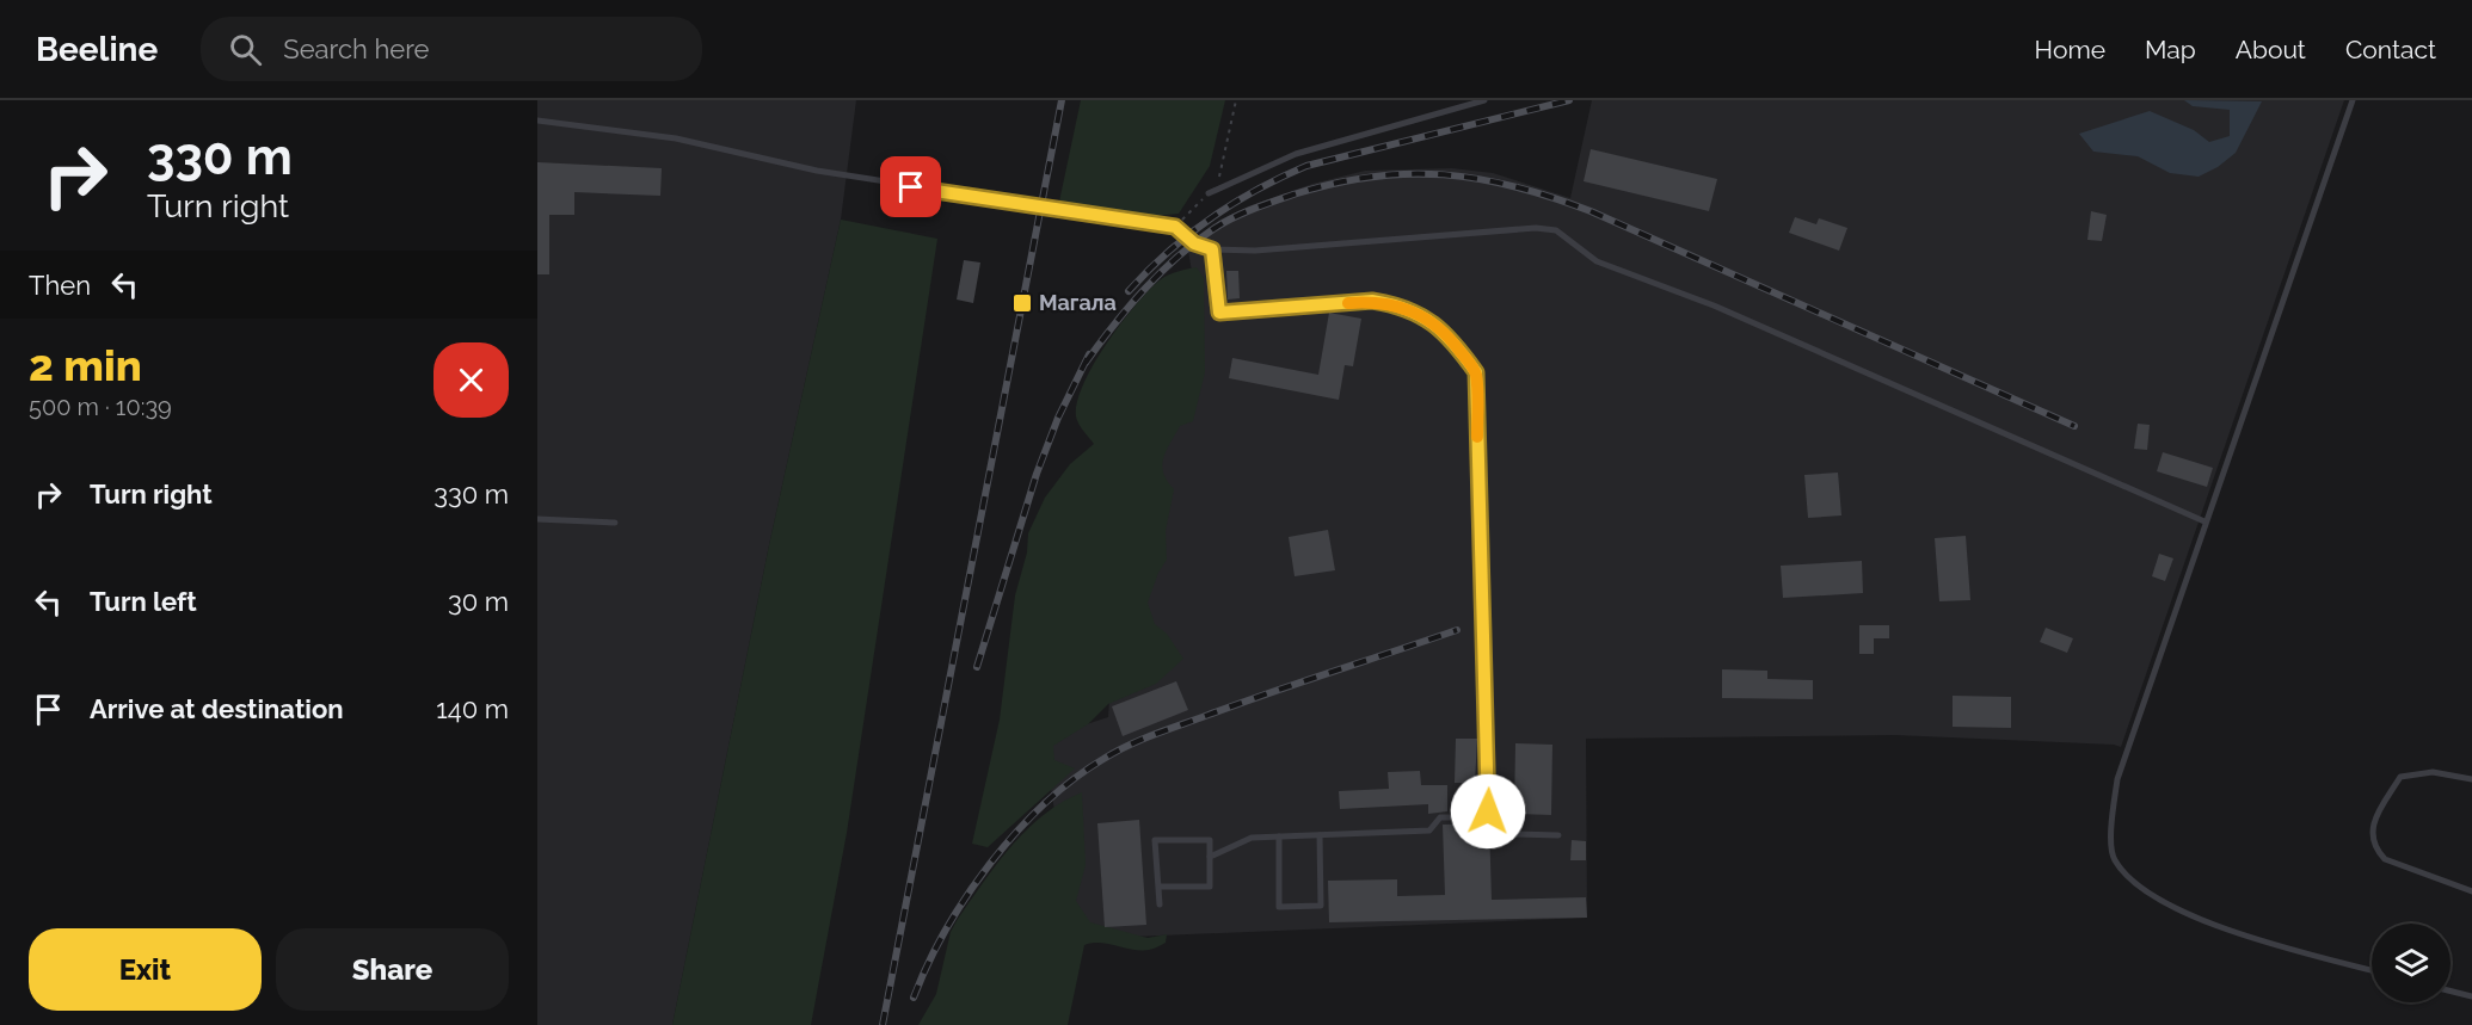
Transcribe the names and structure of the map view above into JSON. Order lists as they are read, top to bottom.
{
  "places": {
    "transit": ["Магала"]
  },
  "page": {
    "header": "Beeline",
    "search": "Search here",
    "nav": [
      "Home",
      "Map",
      "About",
      "Contact"
    ],
    "turn": ["330 m", "Turn right"],
    "then": "Then",
    "heading": ["2 min", "500 m · 10:39"],
    "list": [
      {
        "name": "Turn right",
        "value": "330 m"
      },
      {
        "name": "Turn left",
        "value": "30 m"
      },
      {
        "name": "Arrive at destination",
        "value": "140 m"
      }
    ],
    "buttons": ["Exit", "Share"]
  }
}
